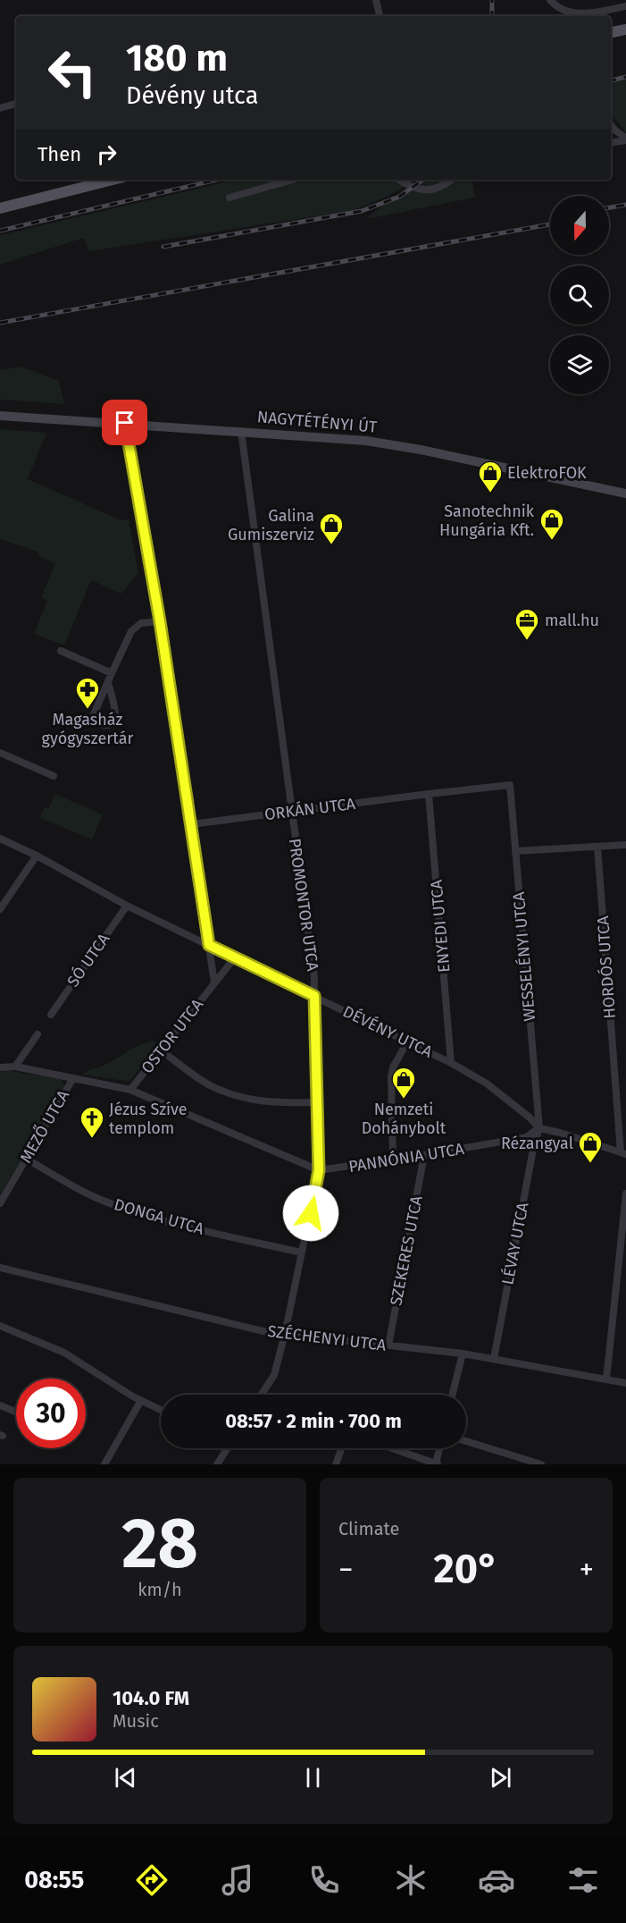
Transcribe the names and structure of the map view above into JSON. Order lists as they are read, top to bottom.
{
  "streets": {
    "main road": ["NAGYTÉTÉNYI ÚT"],
    "street": [
      "ORKÁN UTCA",
      "PROMONTOR UTCA",
      "ENYEDI UTCA",
      "WESSELÉNYI UTCA",
      "SÓ UTCA",
      "HORDÓS UTCA",
      "DÉVÉNY UTCA",
      "OSTOR UTCA",
      "MEZŐ UTCA",
      "PANNÓNIA UTCA",
      "DONGA UTCA",
      "LÉVAY UTCA",
      "SZEKERES UTCA",
      "SZÉCHENYI UTCA"
    ]
  },
  "crossings": [
    ["NAGYTÉTÉNYI ÚT", "PROMONTOR UTCA"],
    ["NAGYTÉTÉNYI ÚT", "OSTOR UTCA"],
    ["ORKÁN UTCA", "PROMONTOR UTCA"],
    ["ORKÁN UTCA", "ENYEDI UTCA"],
    ["ORKÁN UTCA", "WESSELÉNYI UTCA"],
    ["ORKÁN UTCA", "OSTOR UTCA"],
    ["PROMONTOR UTCA", "DÉVÉNY UTCA"],
    ["PROMONTOR UTCA", "PANNÓNIA UTCA"],
    ["PROMONTOR UTCA", "DONGA UTCA"],
    ["PROMONTOR UTCA", "SZÉCHENYI UTCA"],
    ["ENYEDI UTCA", "DÉVÉNY UTCA"],
    ["WESSELÉNYI UTCA", "DÉVÉNY UTCA"],
    ["WESSELÉNYI UTCA", "PANNÓNIA UTCA"],
    ["WESSELÉNYI UTCA", "LÉVAY UTCA"],
    ["SÓ UTCA", "DÉVÉNY UTCA"],
    ["HORDÓS UTCA", "DÉVÉNY UTCA"],
    ["DÉVÉNY UTCA", "OSTOR UTCA"],
    ["DÉVÉNY UTCA", "PANNÓNIA UTCA"],
    ["DÉVÉNY UTCA", "LÉVAY UTCA"],
    ["MEZŐ UTCA", "DONGA UTCA"],
    ["PANNÓNIA UTCA", "LÉVAY UTCA"],
    ["PANNÓNIA UTCA", "SZEKERES UTCA"],
    ["LÉVAY UTCA", "SZÉCHENYI UTCA"],
    ["SZEKERES UTCA", "SZÉCHENYI UTCA"]
  ],
  "places": {
    "shop": [
      "ElektroFOK",
      "Sanotechnik Hungária Kft.",
      "Galina Gumiszerviz",
      "Nemzeti Dohánybolt",
      "Rézangyal"
    ],
    "office": ["mall.hu"],
    "pharmacy": ["Magasház gyógyszertár"],
    "church": ["Jézus Szíve templom"]
  },
  "north": "bottom",
  "page": {
    "turn": ["180 m", "Dévény utca"],
    "then": "Then",
    "limit": "30",
    "trip": "08:57 · 2 min · 700 m",
    "tile": [
      ["28", "km/h"],
      "Climate"
    ],
    "heat": ["−", "20°", "+"],
    "song": ["104.0 FM", "Music"],
    "tabs": "08:55"
  }
}
